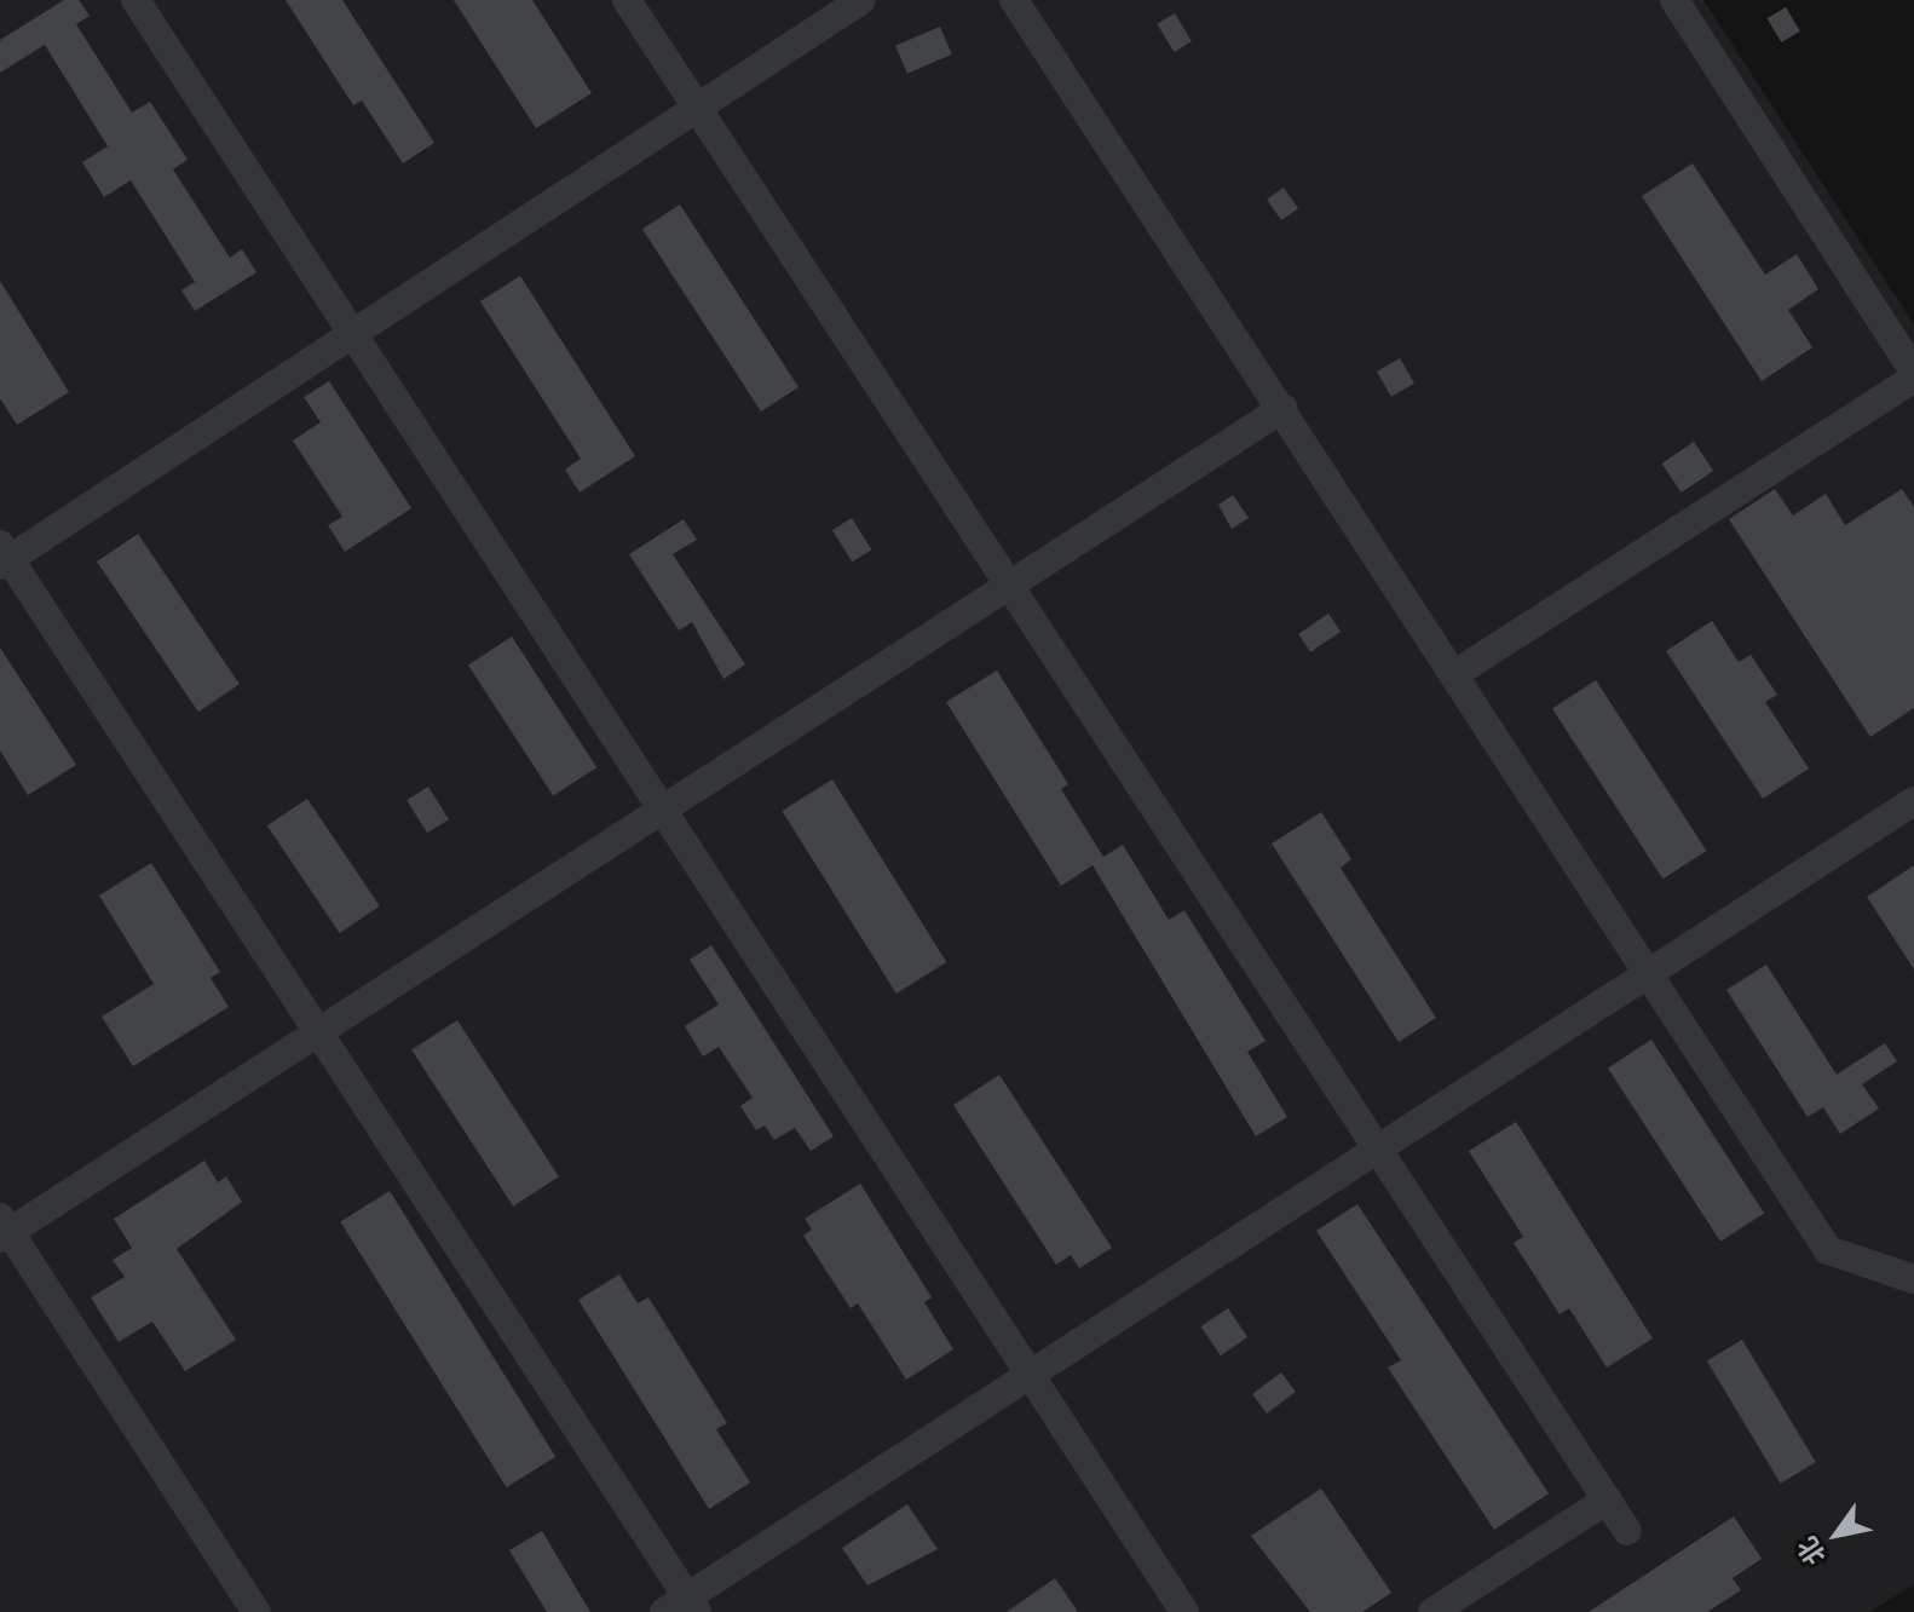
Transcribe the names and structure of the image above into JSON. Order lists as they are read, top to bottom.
{
  "north": "bottom left"
}
